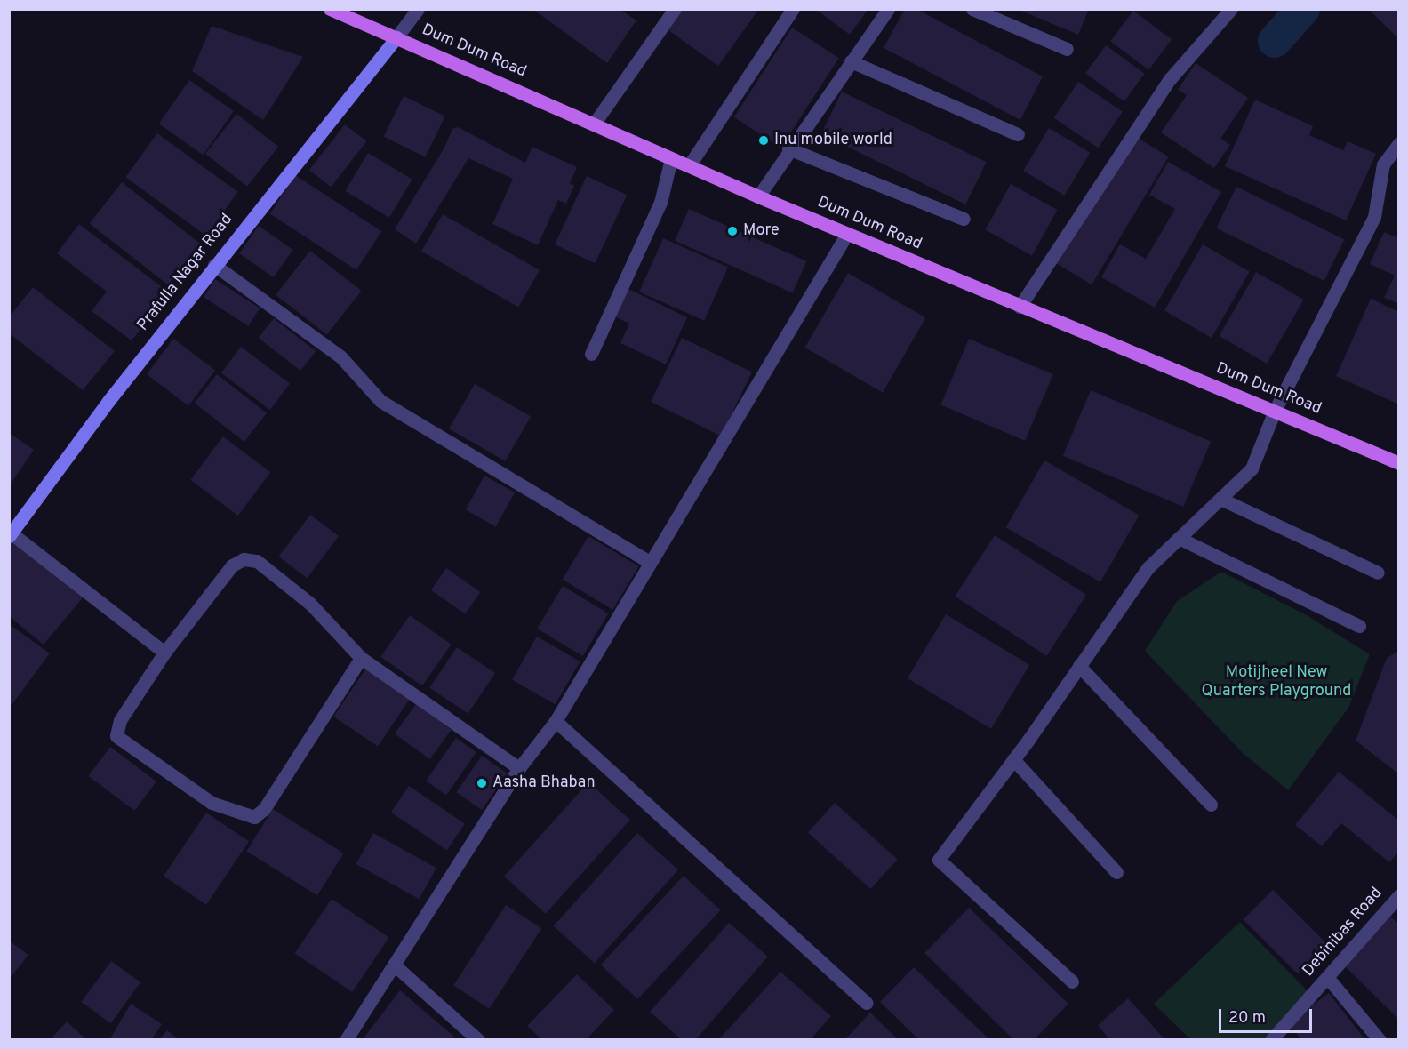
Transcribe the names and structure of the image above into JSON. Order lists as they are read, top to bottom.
{
  "streets": {
    "main road": ["Dum Dum Road"],
    "street": ["Prafulla Nagar Road", "Debinibas Road"]
  },
  "crossings": [
    ["Dum Dum Road", "Prafulla Nagar Road"]
  ],
  "parks": ["Motijheel New Quarters Playground"],
  "places": ["Inu mobile world", "More", "Aasha Bhaban"],
  "scale_bar": "20 m"
}
